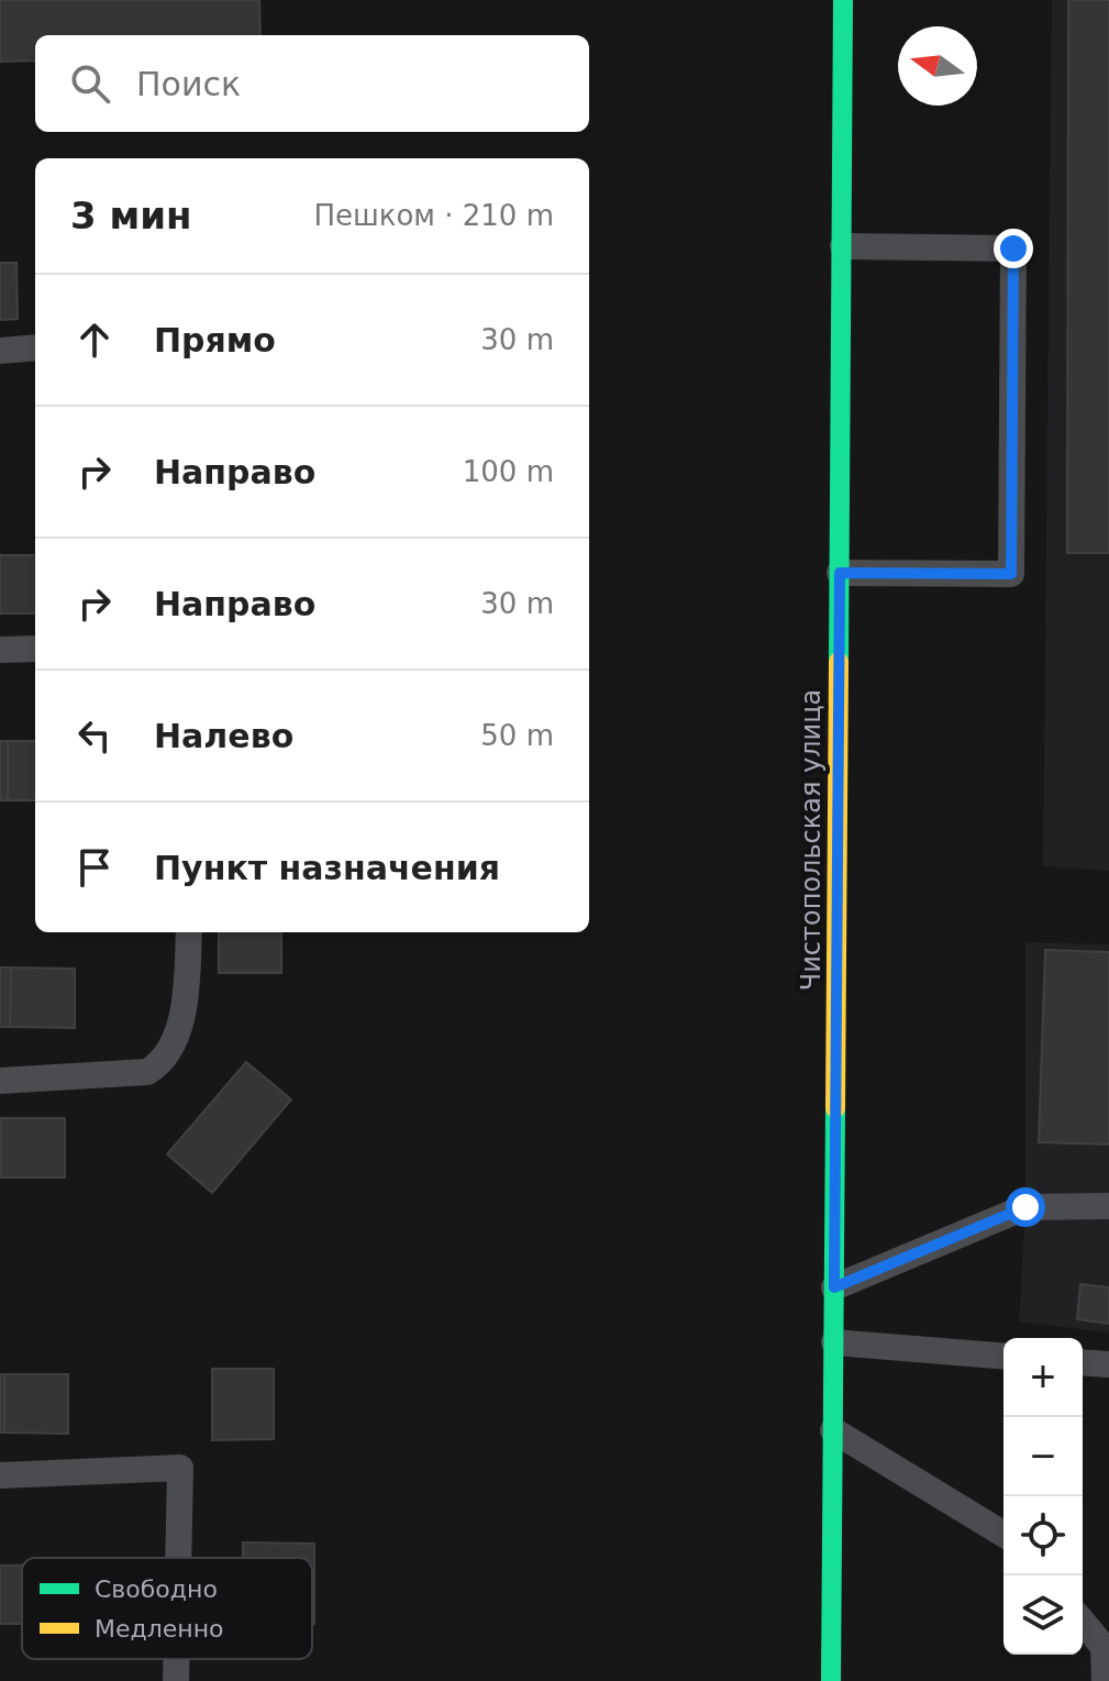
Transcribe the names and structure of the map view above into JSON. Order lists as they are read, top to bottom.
{
  "streets": {
    "main road": ["Чистопольская улица"]
  },
  "legend": ["Свободно", "Медленно"],
  "north": "left",
  "page": {
    "search": "Поиск",
    "heading": ["3 мин", "Пешком · 210 m"],
    "list": [
      ["Прямо", "30 m"],
      ["Направо", "100 m"],
      ["Направо", "30 m"],
      ["Налево", "50 m"],
      "Пункт назначения"
    ],
    "map_buttons": ["+", "−"]
  }
}
